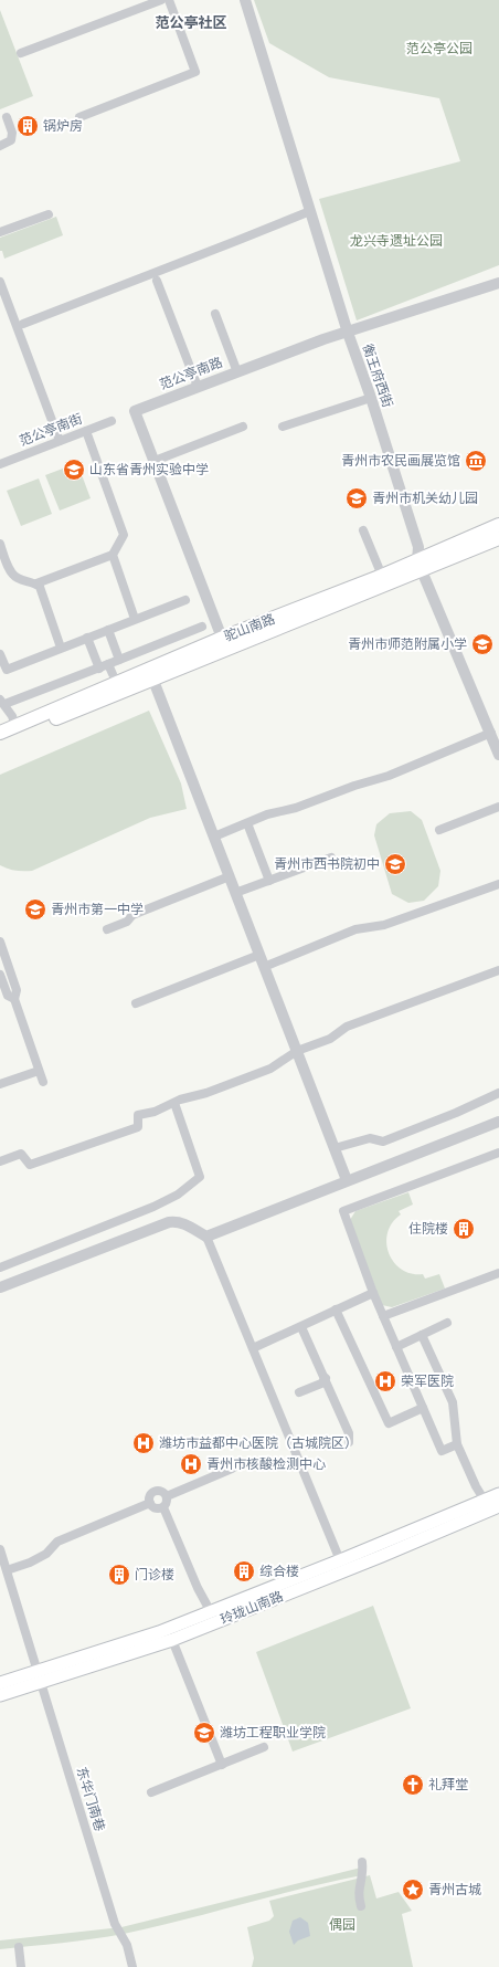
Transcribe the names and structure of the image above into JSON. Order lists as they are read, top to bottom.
{
  "streets": {
    "main road": ["驼山南路", "玲珑山南路"],
    "street": [
      "范公亭南路",
      "衡王府西街",
      "范公亭南街",
      "东华门南巷"
    ]
  },
  "crossings": [
    ["范公亭南路", "衡王府西街"],
    ["范公亭南路", "驼山南路"],
    ["衡王府西街", "驼山南路"],
    ["玲珑山南路", "东华门南巷"]
  ],
  "districts": ["范公亭社区"],
  "parks": ["范公亭公园", "龙兴寺遗址公园", "偶园"],
  "places": {
    "building": [
      "锅炉房",
      "住院楼",
      "综合楼",
      "门诊楼"
    ],
    "museum": ["青州市农民画展览馆"],
    "school or university": [
      "山东省青州实验中学",
      "青州市机关幼儿园",
      "青州市师范附属小学",
      "青州市西书院初中",
      "青州市第一中学",
      "潍坊工程职业学院"
    ],
    "hospital": ["荣军医院", "潍坊市益都中心医院（古城院区）", "青州市核酸检测中心"],
    "church": ["礼拜堂"],
    "place": ["青州古城"]
  }
}
